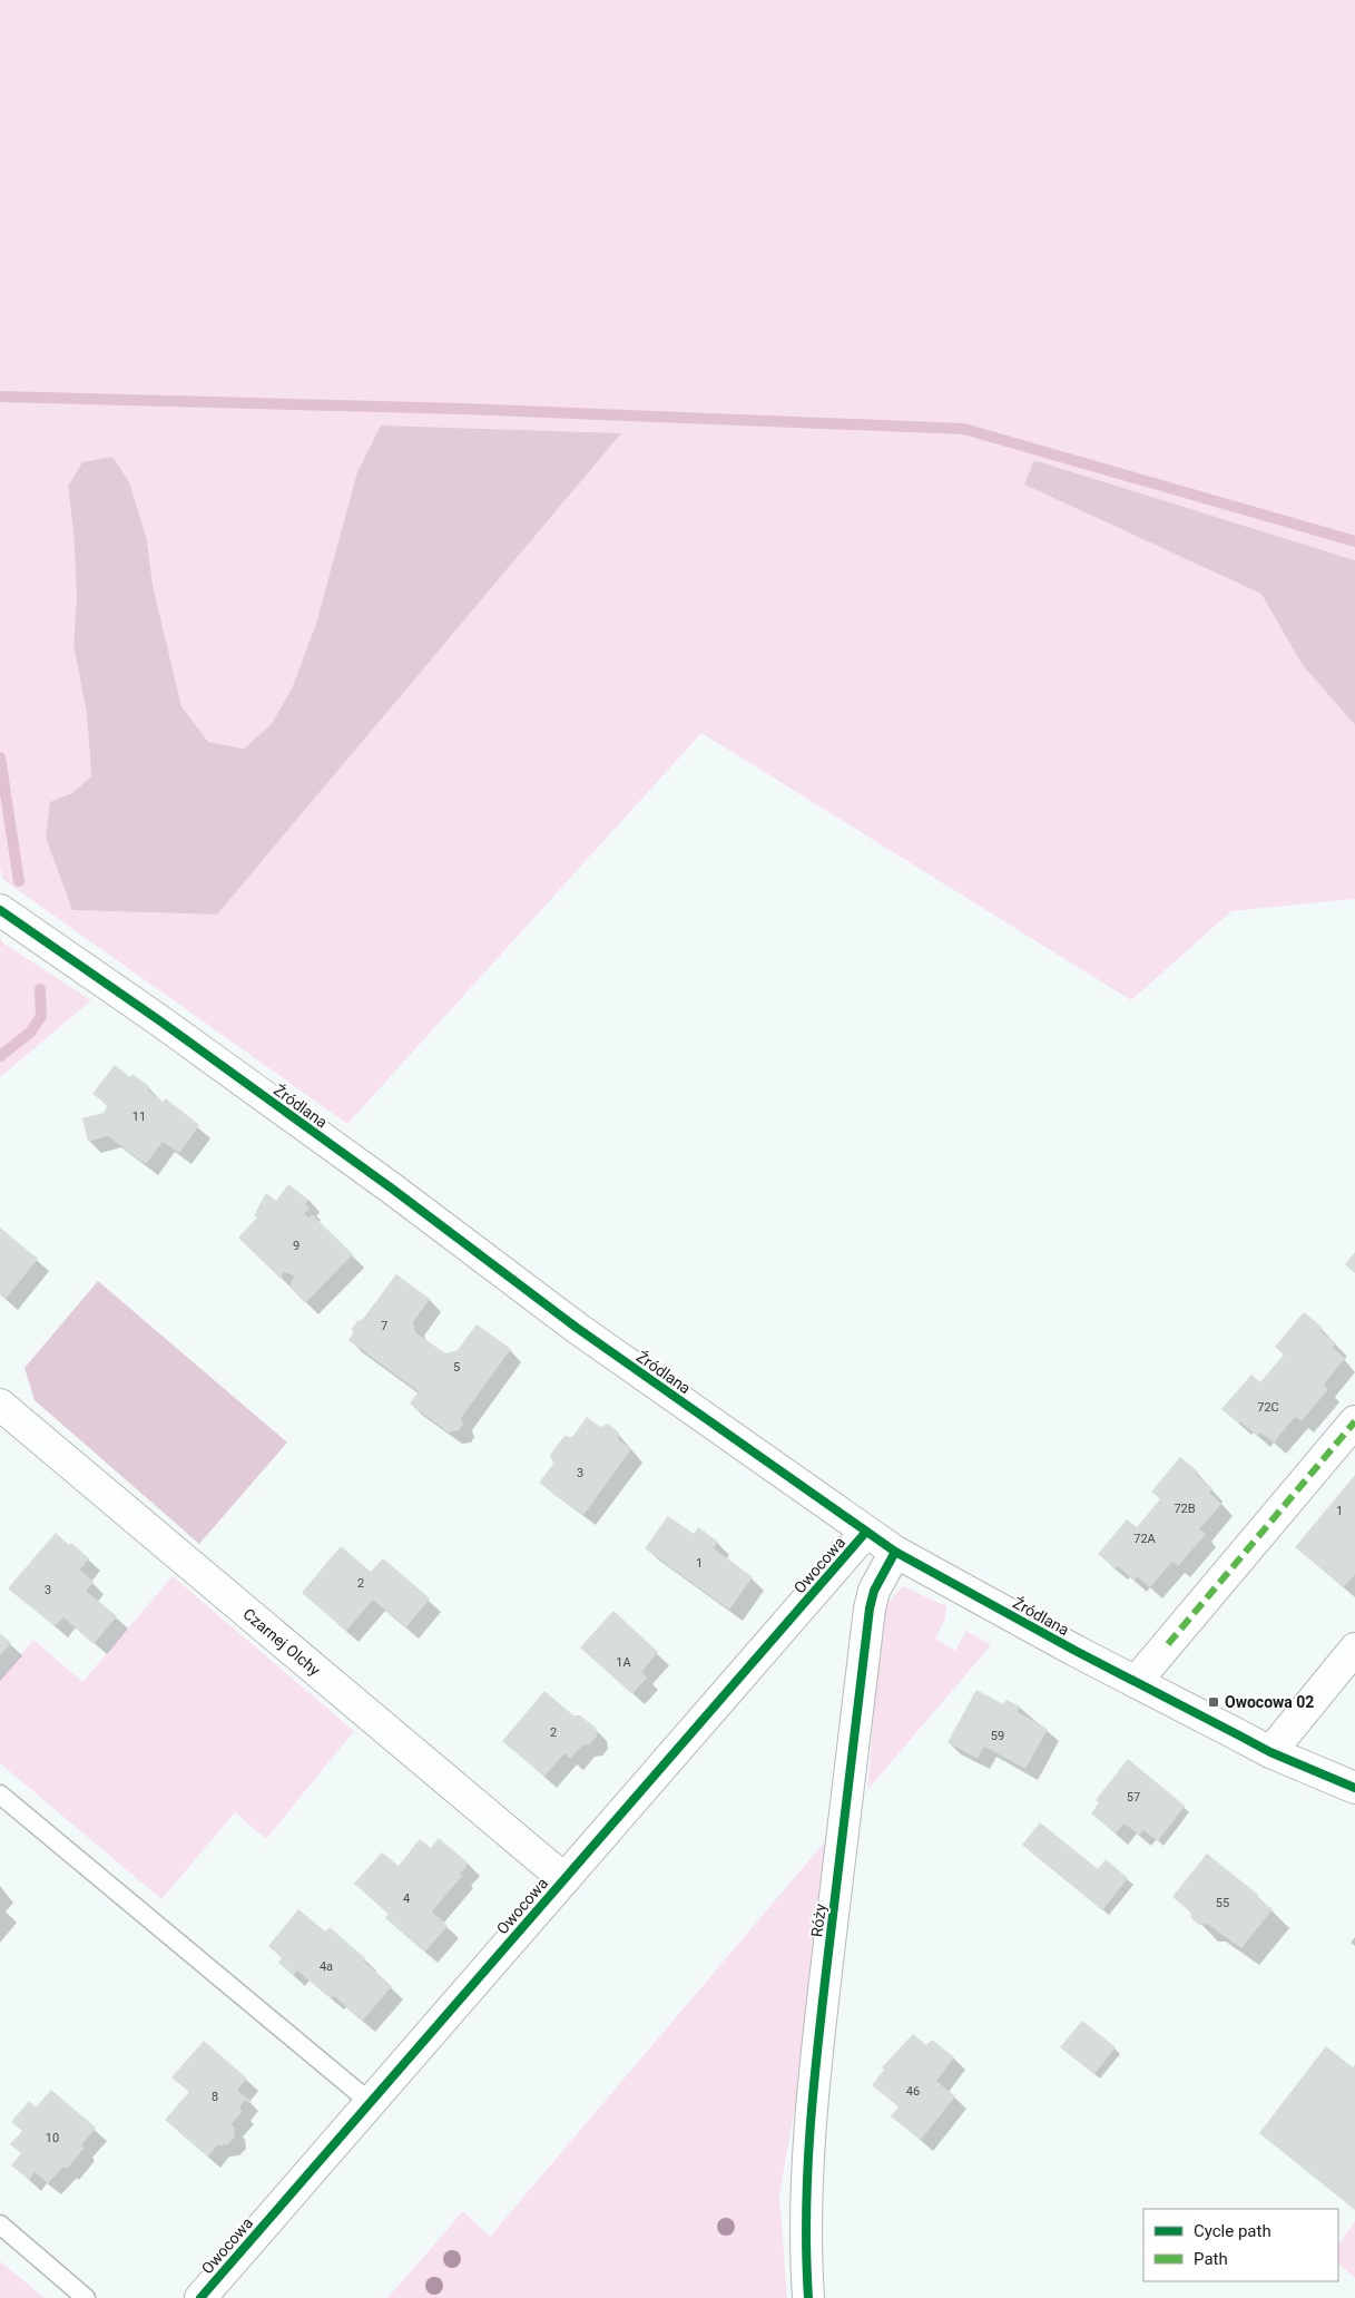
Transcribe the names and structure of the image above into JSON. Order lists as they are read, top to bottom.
{
  "streets": {
    "street": [
      "Źródlana",
      "Owocowa",
      "Czarnej Olchy",
      "Róży"
    ]
  },
  "crossings": [
    ["Źródlana", "Owocowa"],
    ["Źródlana", "Róży"],
    ["Owocowa", "Czarnej Olchy"]
  ],
  "places": {
    "transit": ["Owocowa 02"]
  },
  "house_numbers": [
    "11",
    "9",
    "7",
    "5",
    "72C",
    "3",
    "72B",
    "1",
    "72A",
    "1",
    "2",
    "3",
    "1A",
    "2",
    "59",
    "57",
    "4",
    "55",
    "4a",
    "46",
    "8",
    "10"
  ],
  "legend": ["Cycle path", "Path"]
}
